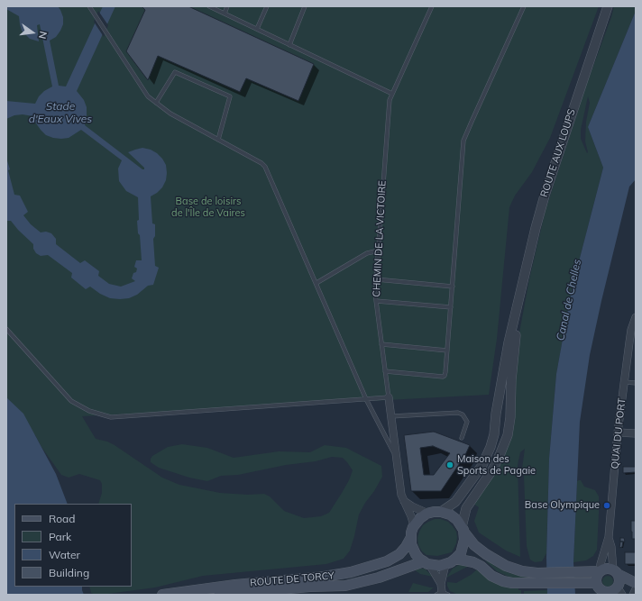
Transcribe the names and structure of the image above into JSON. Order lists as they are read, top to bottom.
{
  "streets": {
    "main road": ["ROUTE DE TORCY"],
    "street": ["ROUTE AUX LOUPS", "CHEMIN DE LA VICTOIRE", "QUAI DU PORT"]
  },
  "crossings": [
    ["CHEMIN DE LA VICTOIRE", "ROUTE DE TORCY"]
  ],
  "water": ["Stade d'Eaux Vives", "Canal de Chelles"],
  "parks": ["Base de loisirs de l'Île de Vaires"],
  "places": ["Maison des Sports de Pagaie", "Base Olympique"],
  "legend": [
    "Road",
    "Park",
    "Water",
    "Building"
  ],
  "north": "right"
}
